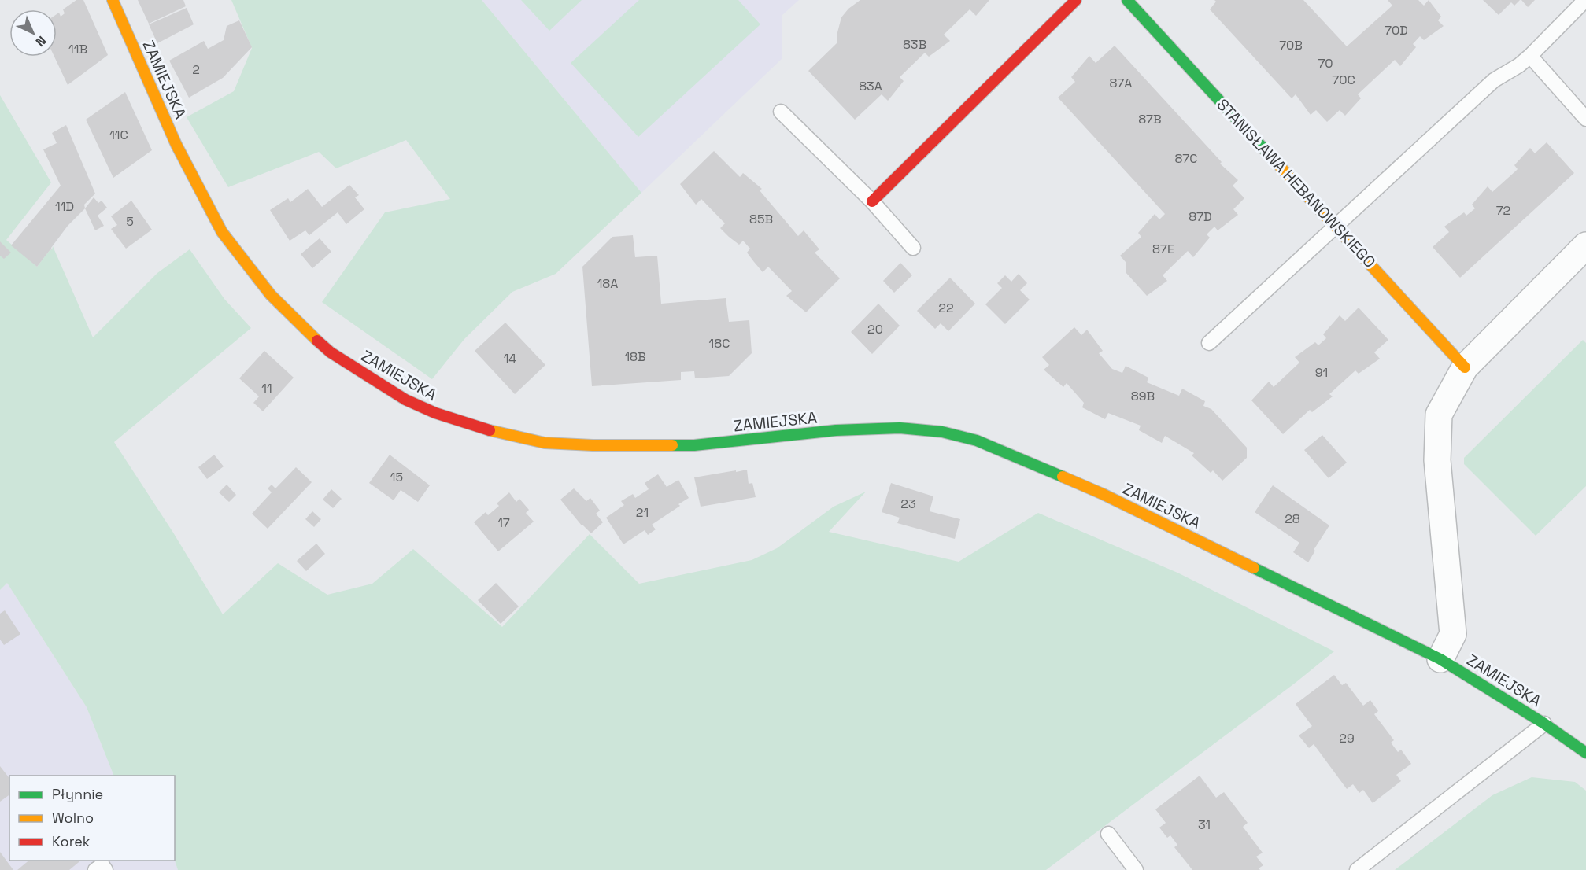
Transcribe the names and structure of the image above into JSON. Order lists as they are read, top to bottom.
{
  "streets": {
    "street": ["ZAMIEJSKA", "STANISŁAWA HEBANOWSKIEGO"]
  },
  "house_numbers": [
    "70D",
    "83B",
    "70B",
    "11B",
    "70",
    "2",
    "70C",
    "87A",
    "83A",
    "87B",
    "11C",
    "87C",
    "11D",
    "72",
    "87D",
    "85B",
    "5",
    "87E",
    "18A",
    "22",
    "20",
    "18C",
    "18B",
    "14",
    "91",
    "11",
    "89B",
    "15",
    "23",
    "21",
    "28",
    "17",
    "29",
    "31"
  ],
  "legend": ["Płynnie", "Wolno", "Korek"],
  "north": "bottom right"
}
